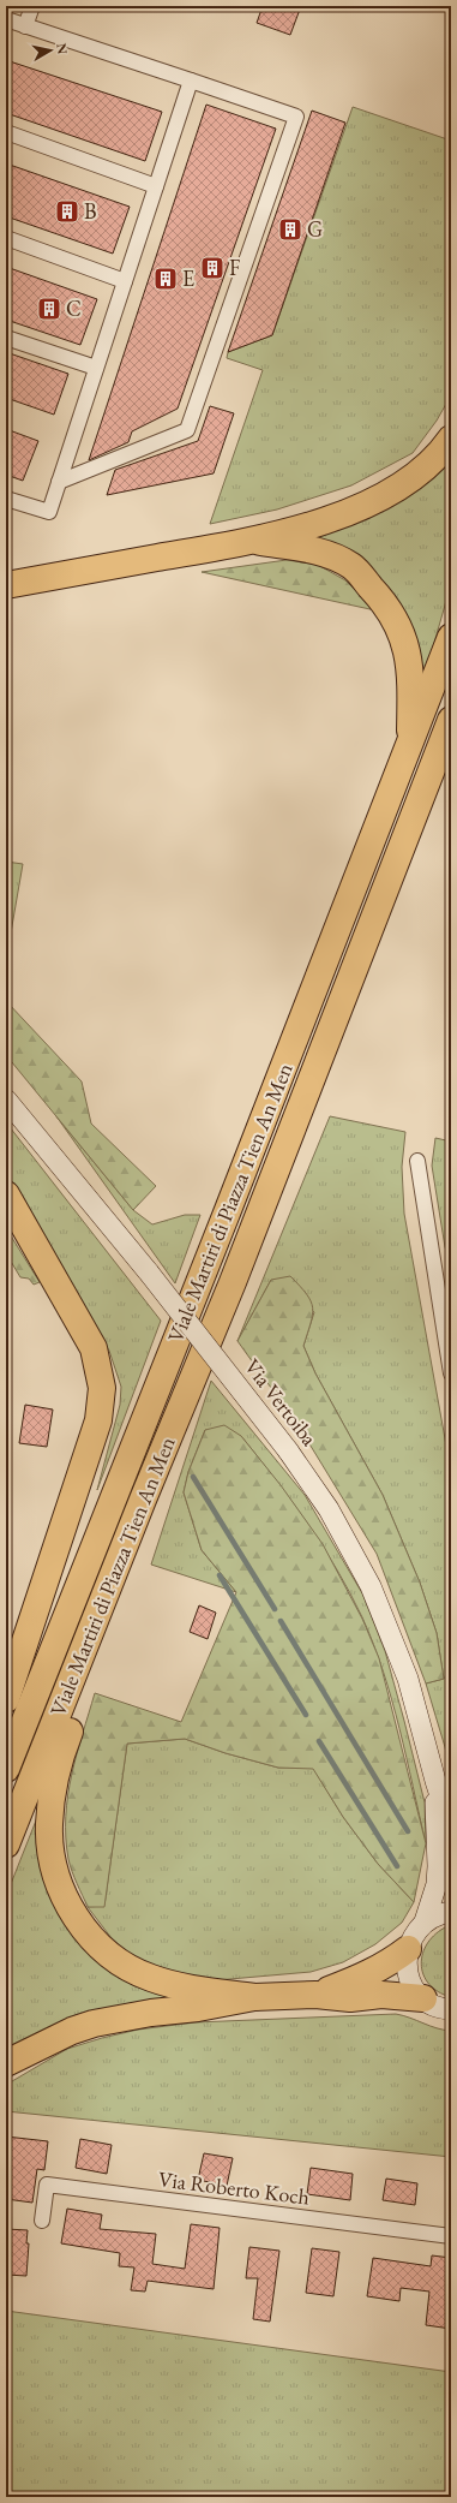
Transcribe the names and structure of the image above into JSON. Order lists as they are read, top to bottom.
{
  "streets": {
    "highway": ["Viale Martiri di Piazza Tien An Men"],
    "main road": ["Via Vertoiba"],
    "street": ["Via Roberto Koch"]
  },
  "places": {
    "building": [
      "B",
      "G",
      "F",
      "E",
      "C"
    ]
  },
  "north": "right"
}
